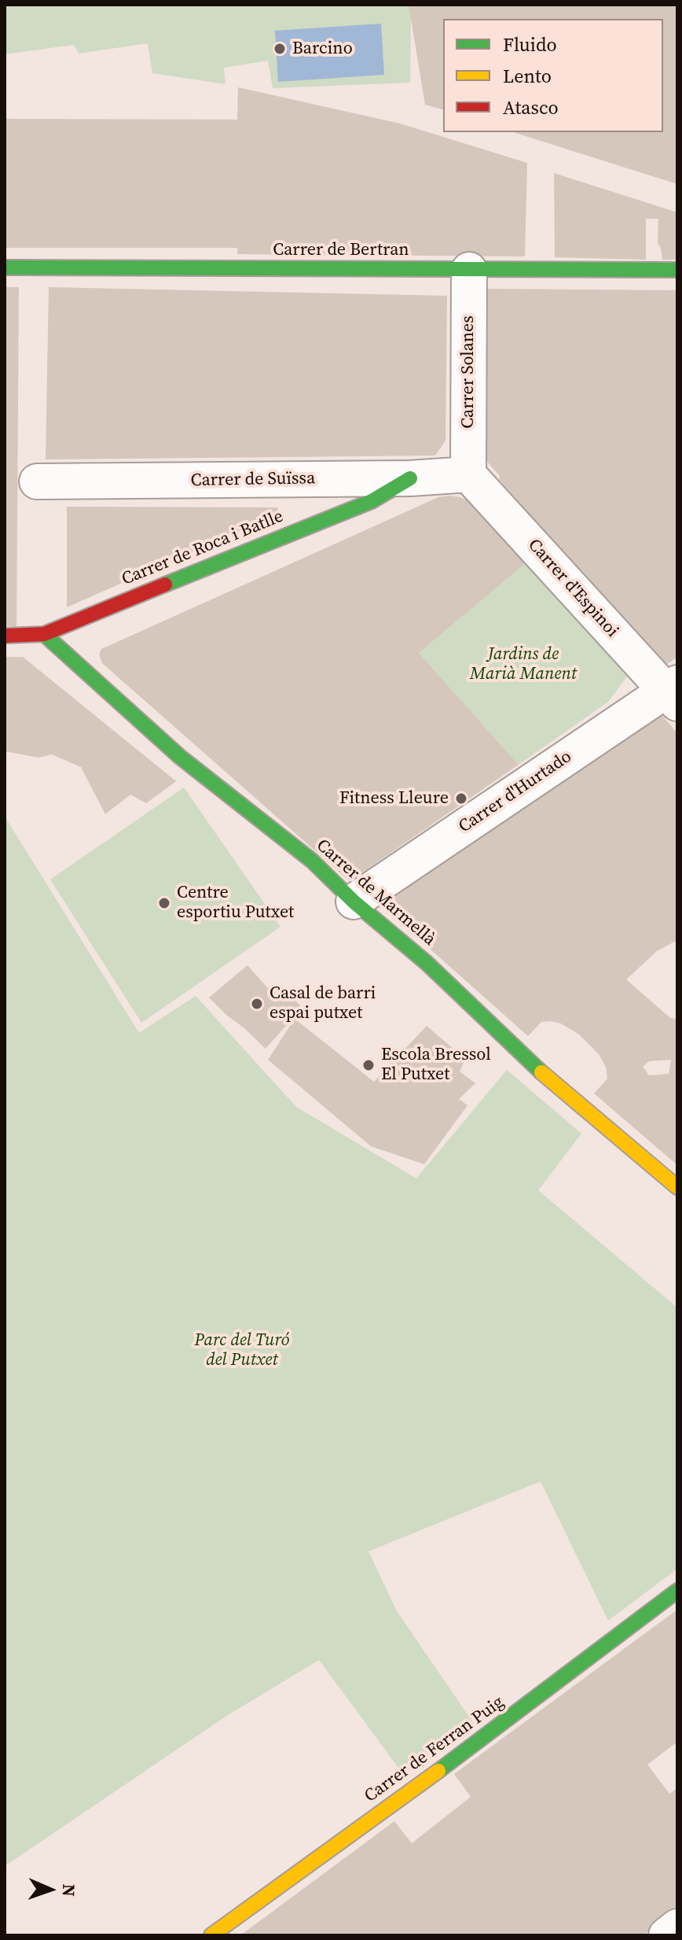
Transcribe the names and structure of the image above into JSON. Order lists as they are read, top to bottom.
{
  "streets": {
    "street": [
      "Carrer de Bertran",
      "Carrer Solanes",
      "Carrer de Suïssa",
      "Carrer de Roca i Batlle",
      "Carrer d'Espinoi",
      "Carrer d'Hurtado",
      "Carrer de Marmellà",
      "Carrer de Ferran Puig"
    ]
  },
  "crossings": [
    ["Carrer de Bertran", "Carrer Solanes"],
    ["Carrer Solanes", "Carrer de Suïssa"],
    ["Carrer Solanes", "Carrer d'Espinoi"],
    ["Carrer de Suïssa", "Carrer de Roca i Batlle"],
    ["Carrer de Suïssa", "Carrer d'Espinoi"],
    ["Carrer de Roca i Batlle", "Carrer de Marmellà"],
    ["Carrer d'Espinoi", "Carrer d'Hurtado"],
    ["Carrer d'Hurtado", "Carrer de Marmellà"]
  ],
  "parks": ["Jardins de Marià Manent", "Parc del Turó del Putxet"],
  "places": [
    "Barcino",
    "Fitness Lleure",
    "Centre esportiu Putxet",
    "Casal de barri espai putxet",
    "Escola Bressol El Putxet"
  ],
  "legend": ["Fluido", "Lento", "Atasco"],
  "north": "right"
}
